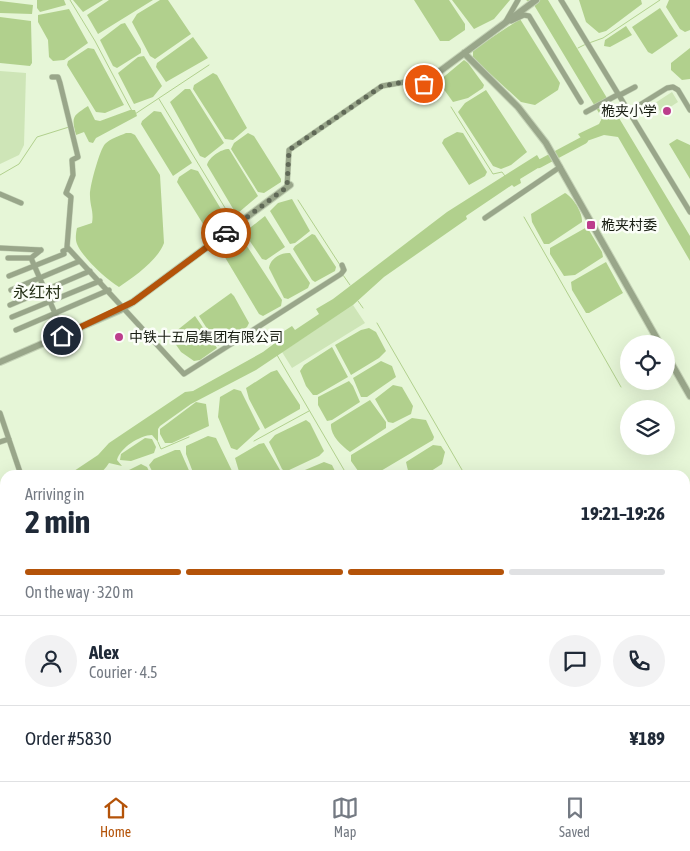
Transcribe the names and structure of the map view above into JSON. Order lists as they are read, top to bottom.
{
  "districts": ["永红村"],
  "places": {
    "other": ["桅夹小学", "中铁十五局集团有限公司"],
    "transit": ["桅夹村委"]
  },
  "page": {
    "heading": ["2 min", "Arriving in", "19:21–19:26"],
    "panel": [
      "Alex",
      "Courier · 4.5",
      "Order #5830",
      "¥189"
    ],
    "bar": "On the way · 320 m",
    "tabs": ["Home", "Map", "Saved"]
  }
}
